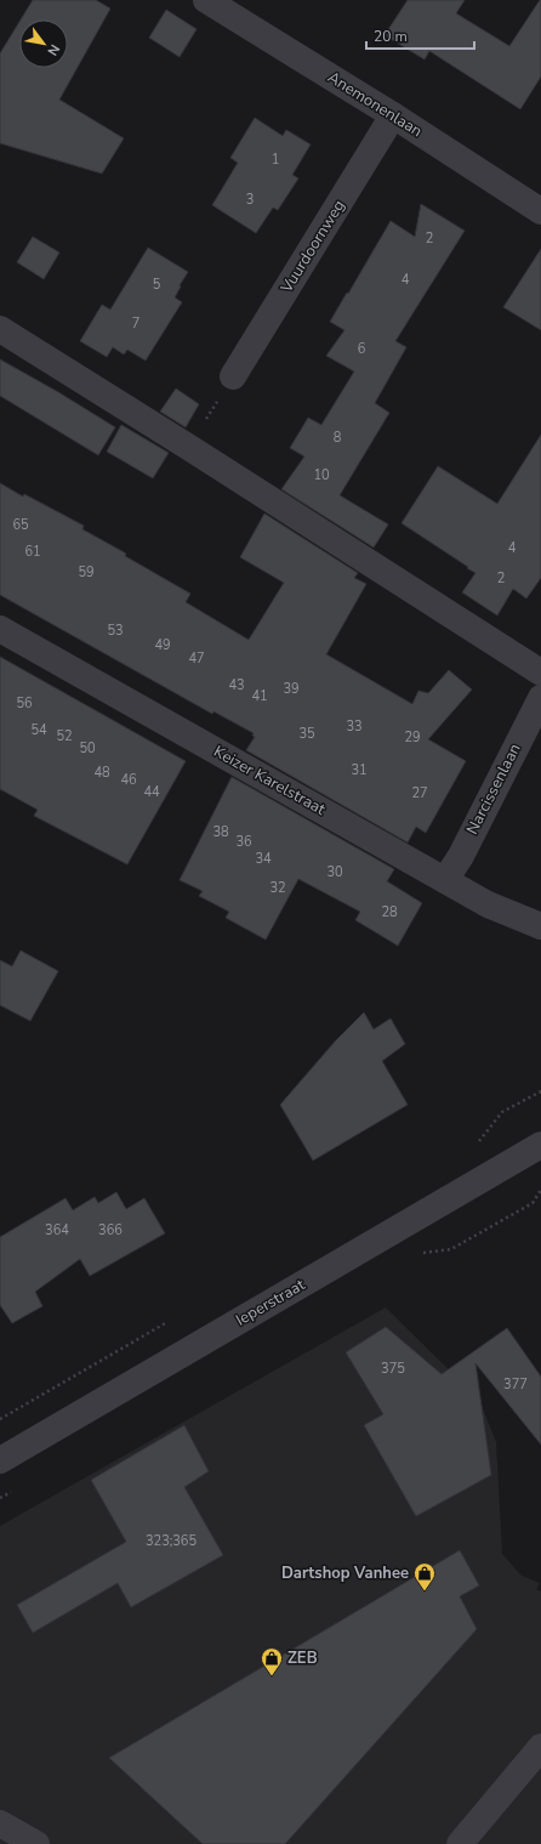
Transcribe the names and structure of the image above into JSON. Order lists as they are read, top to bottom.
{
  "streets": {
    "street": [
      "Anemonenlaan",
      "Vuurdoornweg",
      "Keizer Karelstraat",
      "Narcissenlaan",
      "Ieperstraat"
    ]
  },
  "crossings": [
    ["Anemonenlaan", "Vuurdoornweg"],
    ["Keizer Karelstraat", "Narcissenlaan"]
  ],
  "places": {
    "shop": ["Dartshop Vanhee", "ZEB"]
  },
  "house_numbers": [
    "1",
    "3",
    "2",
    "4",
    "5",
    "7",
    "6",
    "8",
    "10",
    "65",
    "4",
    "61",
    "59",
    "2",
    "53",
    "49",
    "47",
    "43",
    "39",
    "41",
    "56",
    "33",
    "54",
    "35",
    "52",
    "29",
    "50",
    "31",
    "48",
    "46",
    "44",
    "27",
    "38",
    "36",
    "34",
    "30",
    "32",
    "28",
    "364",
    "366",
    "375",
    "377",
    "323;365"
  ],
  "scale_bar": "20 m",
  "north": "bottom right"
}
